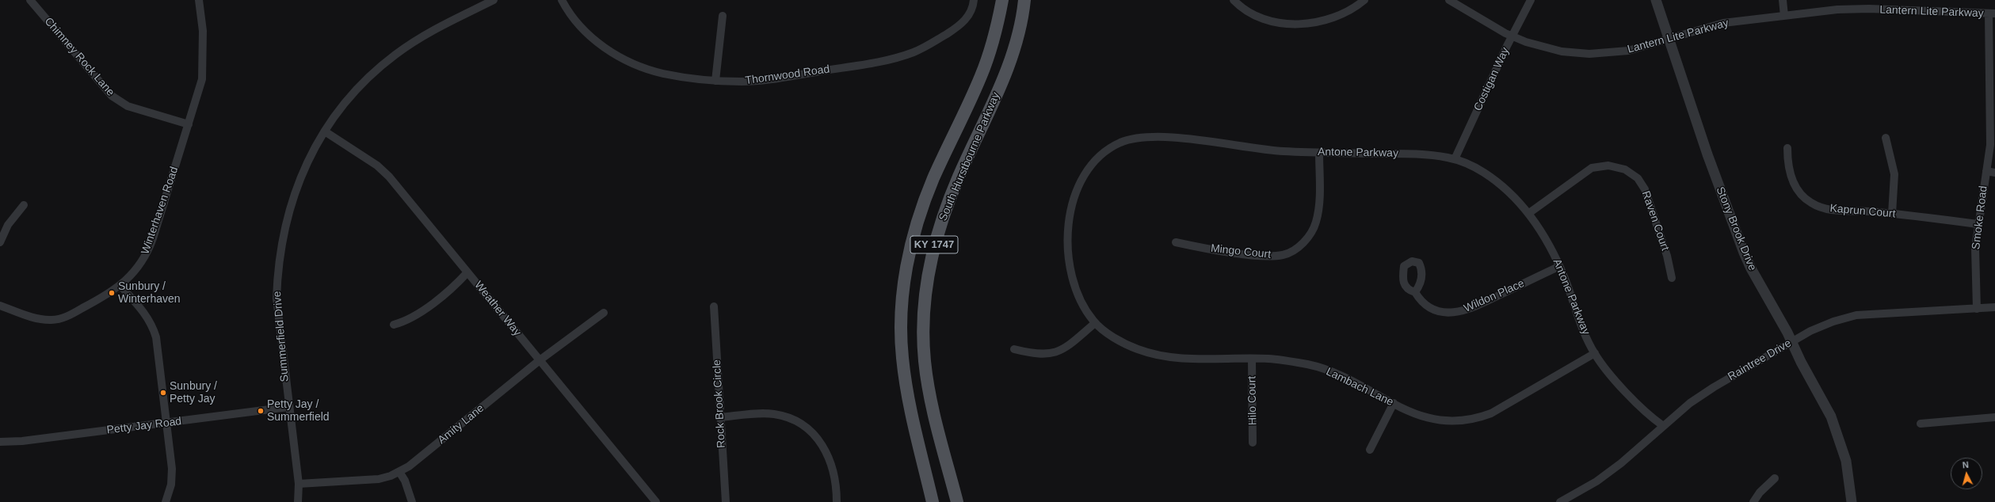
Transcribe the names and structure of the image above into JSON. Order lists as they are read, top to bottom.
{
  "streets": {
    "main road": ["South Hurstbourne Parkway", "KY 1747"],
    "street": [
      "Lantern Lite Parkway",
      "Chimney Rock Lane",
      "Thornwood Road",
      "Costigan Way",
      "Antone Parkway",
      "Winterhaven Road",
      "Kaprun Court",
      "Smoke Road",
      "Raven Court",
      "Stony Brook Drive",
      "Mingo Court",
      "Wildon Place",
      "Weather Way",
      "Summerfield Drive",
      "Raintree Drive",
      "Lambach Lane",
      "Hilo Court",
      "Rock Brook Circle",
      "Amity Lane",
      "Petty Jay Road"
    ]
  },
  "crossings": [
    ["Lantern Lite Parkway", "Costigan Way"],
    ["Lantern Lite Parkway", "Smoke Road"],
    ["Lantern Lite Parkway", "Stony Brook Drive"],
    ["Chimney Rock Lane", "Winterhaven Road"],
    ["Costigan Way", "Antone Parkway"],
    ["Antone Parkway", "Raven Court"],
    ["Antone Parkway", "Mingo Court"],
    ["Antone Parkway", "Wildon Place"],
    ["Antone Parkway", "Raintree Drive"],
    ["Antone Parkway", "Lambach Lane"],
    ["Kaprun Court", "Smoke Road"],
    ["Smoke Road", "Raintree Drive"],
    ["Stony Brook Drive", "Raintree Drive"],
    ["Weather Way", "Summerfield Drive"],
    ["Weather Way", "Amity Lane"],
    ["Summerfield Drive", "Amity Lane"],
    ["Summerfield Drive", "Petty Jay Road"],
    ["Lambach Lane", "Hilo Court"]
  ],
  "places": ["Sunbury / Winterhaven", "Sunbury / Petty Jay", "Petty Jay / Summerfield"],
  "north": "top"
}
